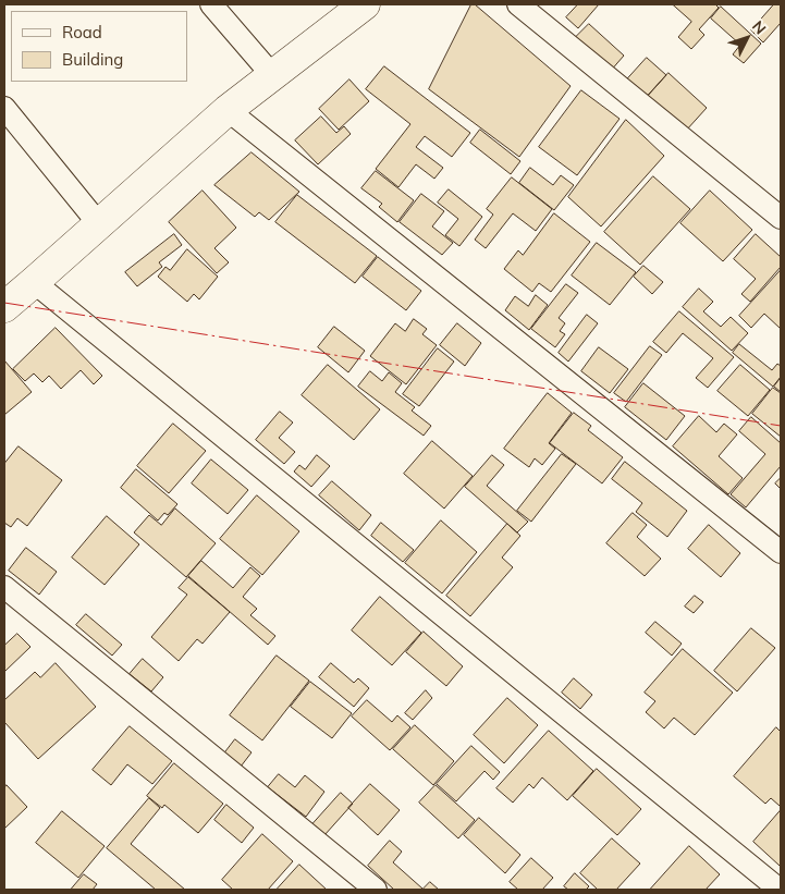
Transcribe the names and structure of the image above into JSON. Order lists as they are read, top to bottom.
{
  "legend": ["Road", "Building"],
  "north": "top right"
}
